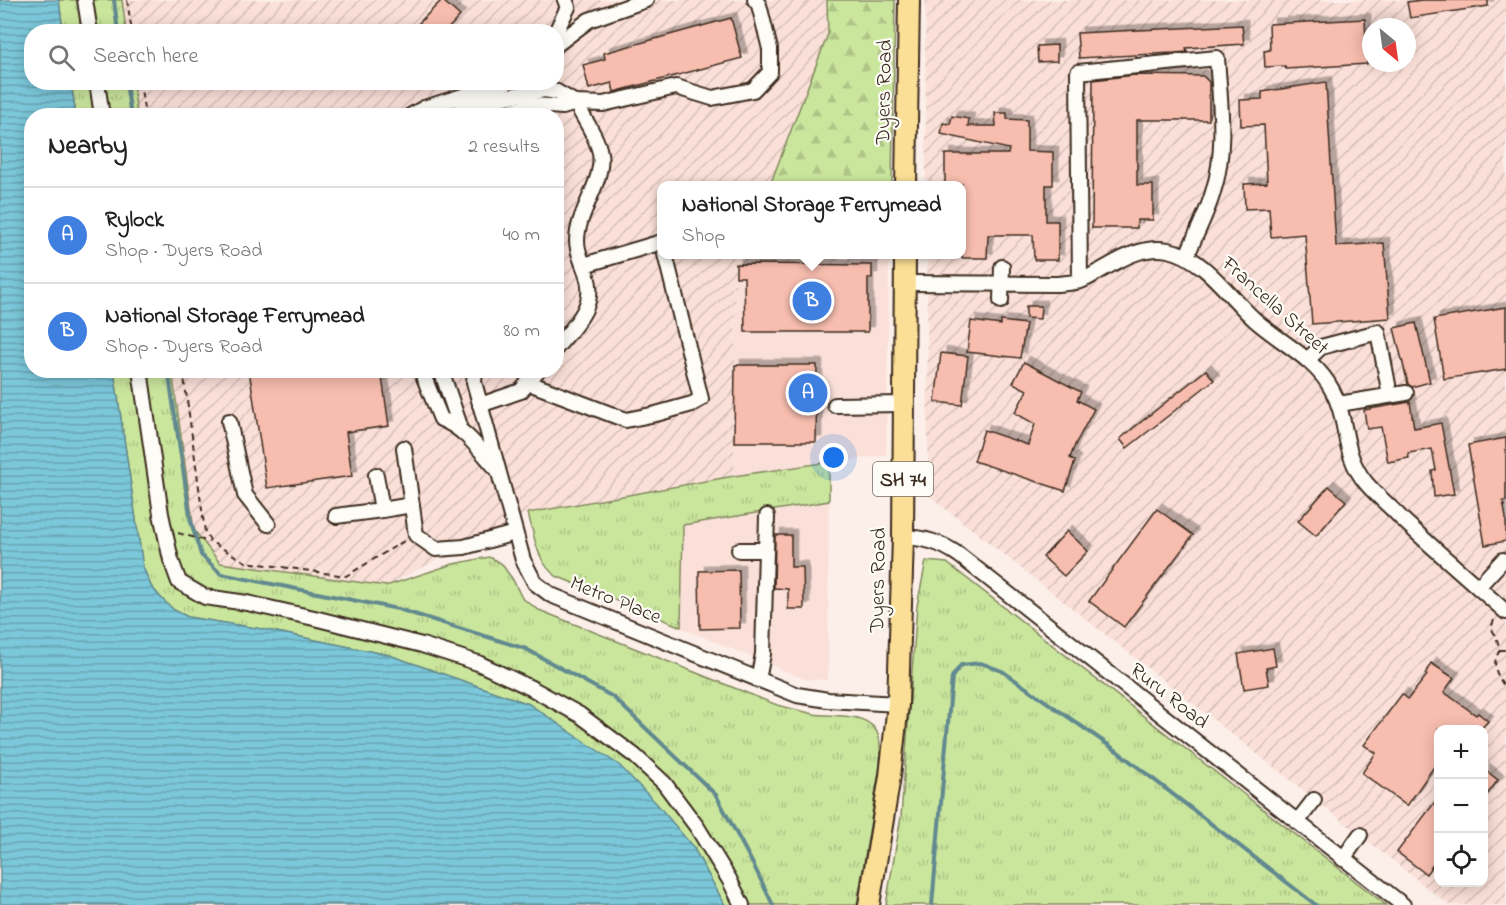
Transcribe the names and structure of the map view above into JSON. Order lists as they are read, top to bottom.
{
  "streets": {
    "highway": ["Dyers Road", "SH 74"],
    "street": ["Francella Street", "Metro Place", "Ruru Road"]
  },
  "crossings": [
    ["Dyers Road", "Francella Street"],
    ["Dyers Road", "Metro Place"],
    ["Dyers Road", "Ruru Road"]
  ],
  "north": "bottom right",
  "page": {
    "search": "Search here",
    "heading": ["Nearby", "2 results"],
    "popup": ["National Storage Ferrymead", "Shop"],
    "list": [
      {
        "mark": "A",
        "name": "Rylock",
        "note": "Shop · Dyers Road",
        "value": "40 m"
      },
      {
        "mark": "B",
        "name": "National Storage Ferrymead",
        "note": "Shop · Dyers Road",
        "value": "80 m"
      }
    ],
    "pins": ["B", "A"],
    "map_buttons": ["+", "−"]
  }
}
